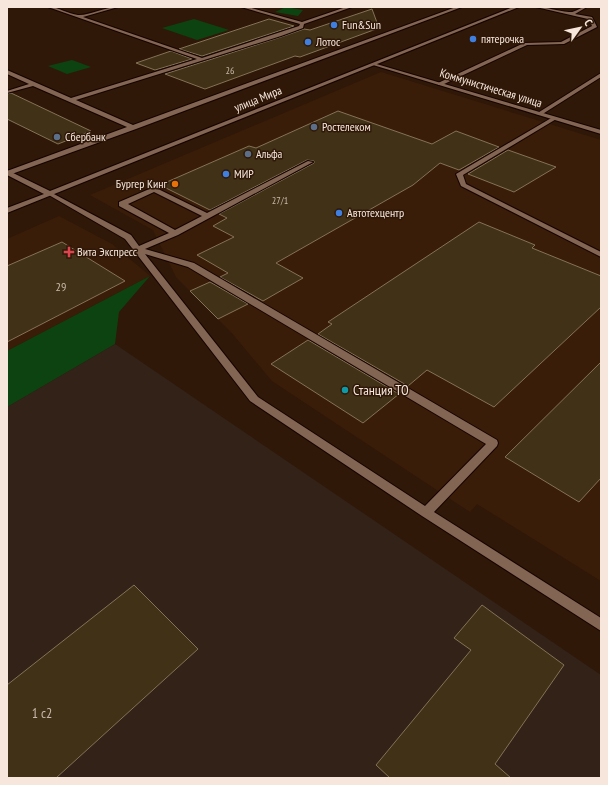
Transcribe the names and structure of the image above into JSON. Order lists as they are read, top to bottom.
{
  "streets": {
    "main road": ["Коммунистическая улица", "улица Мира"]
  },
  "crossings": [
    ["Коммунистическая улица", "улица Мира"]
  ],
  "places": {
    "other": [
      "Fun&Sun",
      "пятерочка",
      "Лотос",
      "Ростелеком",
      "Сбербанк",
      "Альфа",
      "МИР",
      "Бургер Кинг",
      "Автотехцентр",
      "Станция ТО"
    ],
    "health": ["Вита Экспресс"]
  },
  "house_numbers": [
    "26",
    "27/1",
    "29",
    "1 с2"
  ],
  "north": "top right"
}
